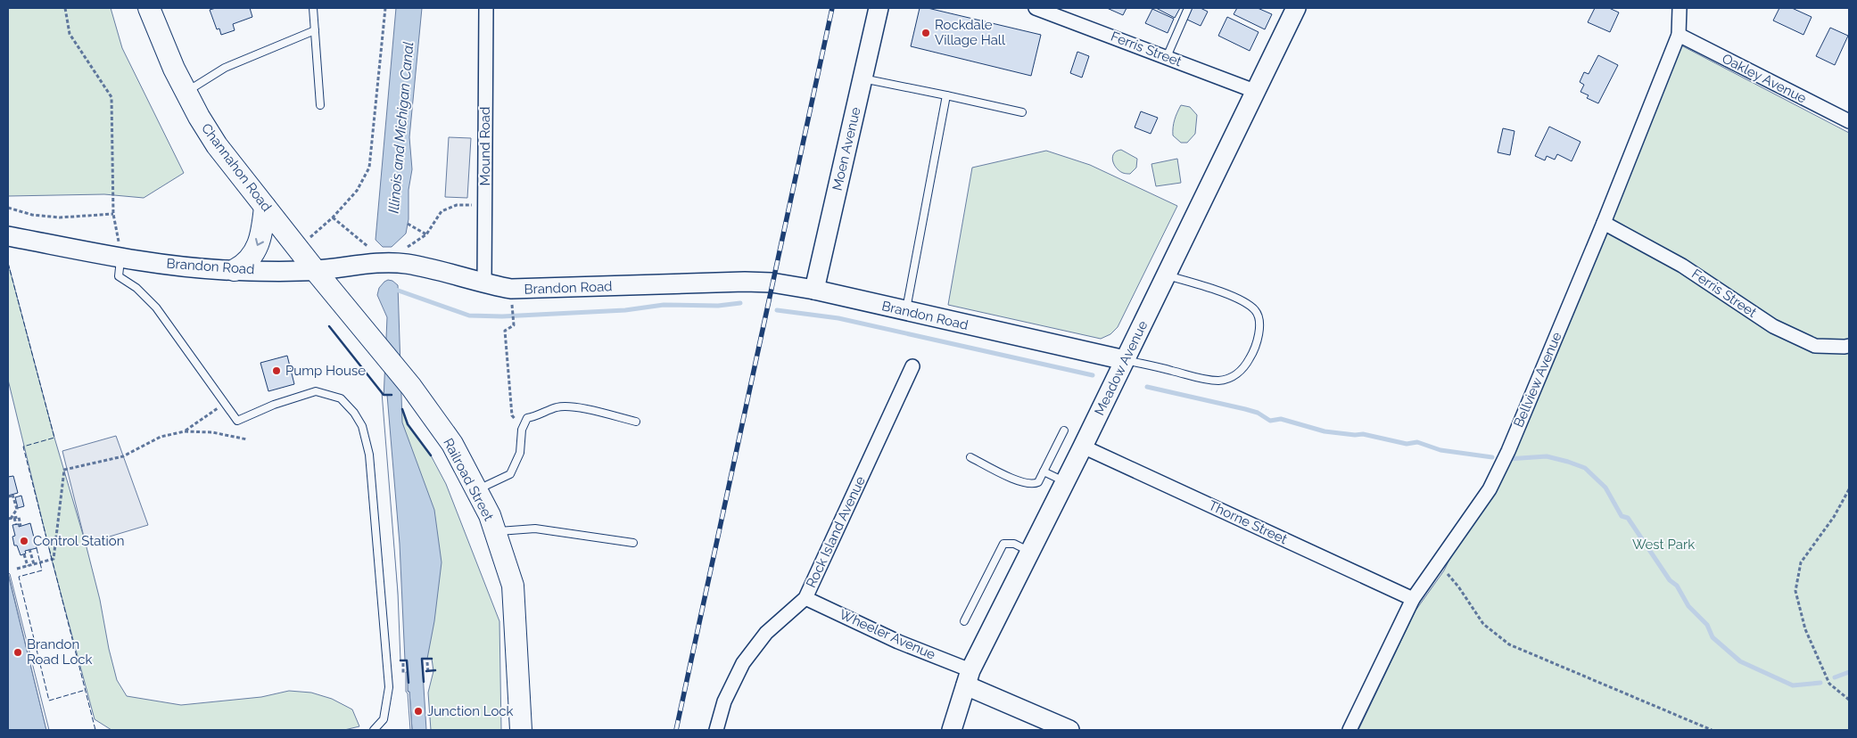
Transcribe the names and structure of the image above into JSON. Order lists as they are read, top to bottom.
{
  "streets": {
    "main road": ["Channahon Road", "Railroad Street"],
    "street": [
      "Ferris Street",
      "Oakley Avenue",
      "Mound Road",
      "Moen Avenue",
      "Brandon Road",
      "Meadow Avenue",
      "Bellview Avenue",
      "Thorne Street",
      "Rock Island Avenue",
      "Wheeler Avenue"
    ]
  },
  "crossings": [
    ["Ferris Street", "Meadow Avenue"],
    ["Ferris Street", "Bellview Avenue"],
    ["Oakley Avenue", "Bellview Avenue"],
    ["Mound Road", "Brandon Road"],
    ["Moen Avenue", "Brandon Road"],
    ["Channahon Road", "Brandon Road"],
    ["Channahon Road", "Railroad Street"],
    ["Brandon Road", "Meadow Avenue"],
    ["Brandon Road", "Railroad Street"],
    ["Meadow Avenue", "Thorne Street"],
    ["Meadow Avenue", "Wheeler Avenue"],
    ["Bellview Avenue", "Thorne Street"],
    ["Rock Island Avenue", "Wheeler Avenue"]
  ],
  "water": ["Illinois and Michigan Canal"],
  "parks": ["West Park"],
  "places": [
    "Rockdale Village Hall",
    "Pump House",
    "Control Station",
    "Brandon Road Lock",
    "Junction Lock"
  ]
}
